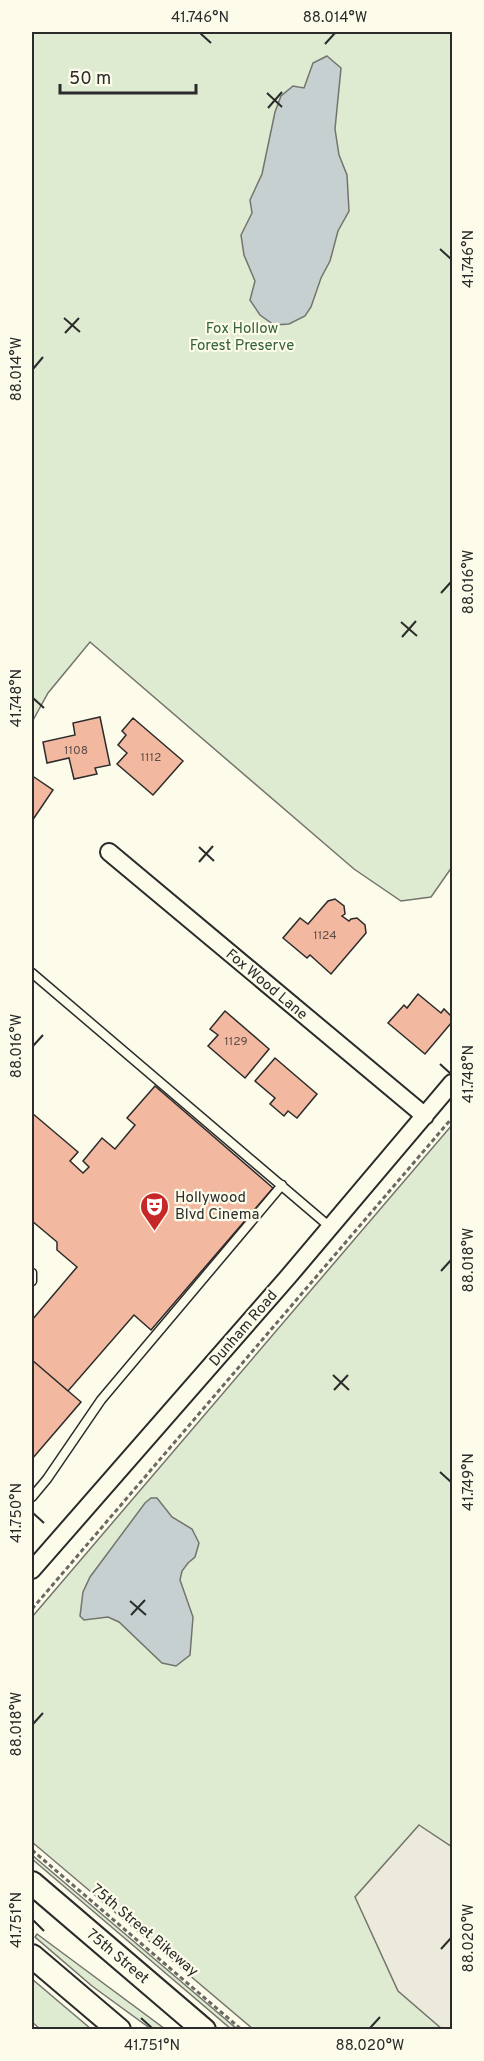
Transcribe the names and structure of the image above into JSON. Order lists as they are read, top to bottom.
{
  "streets": {
    "main road": ["75th Street"],
    "street": ["Fox Wood Lane", "Dunham Road"],
    "path": ["75th Street Bikeway"]
  },
  "crossings": [
    ["Fox Wood Lane", "Dunham Road"]
  ],
  "parks": ["Fox Hollow Forest Preserve"],
  "places": {
    "theatre": ["Hollywood Blvd Cinema"]
  },
  "house_numbers": [
    "1108",
    "1112",
    "1124",
    "1129"
  ],
  "scale_bar": "50 m",
  "coordinates": [
    "41.746°N",
    "88.014°W",
    "88.016°W",
    "41.748°N",
    "88.018°W",
    "41.749°N",
    "41.750°N",
    "41.751°N",
    "88.020°W"
  ]
}
